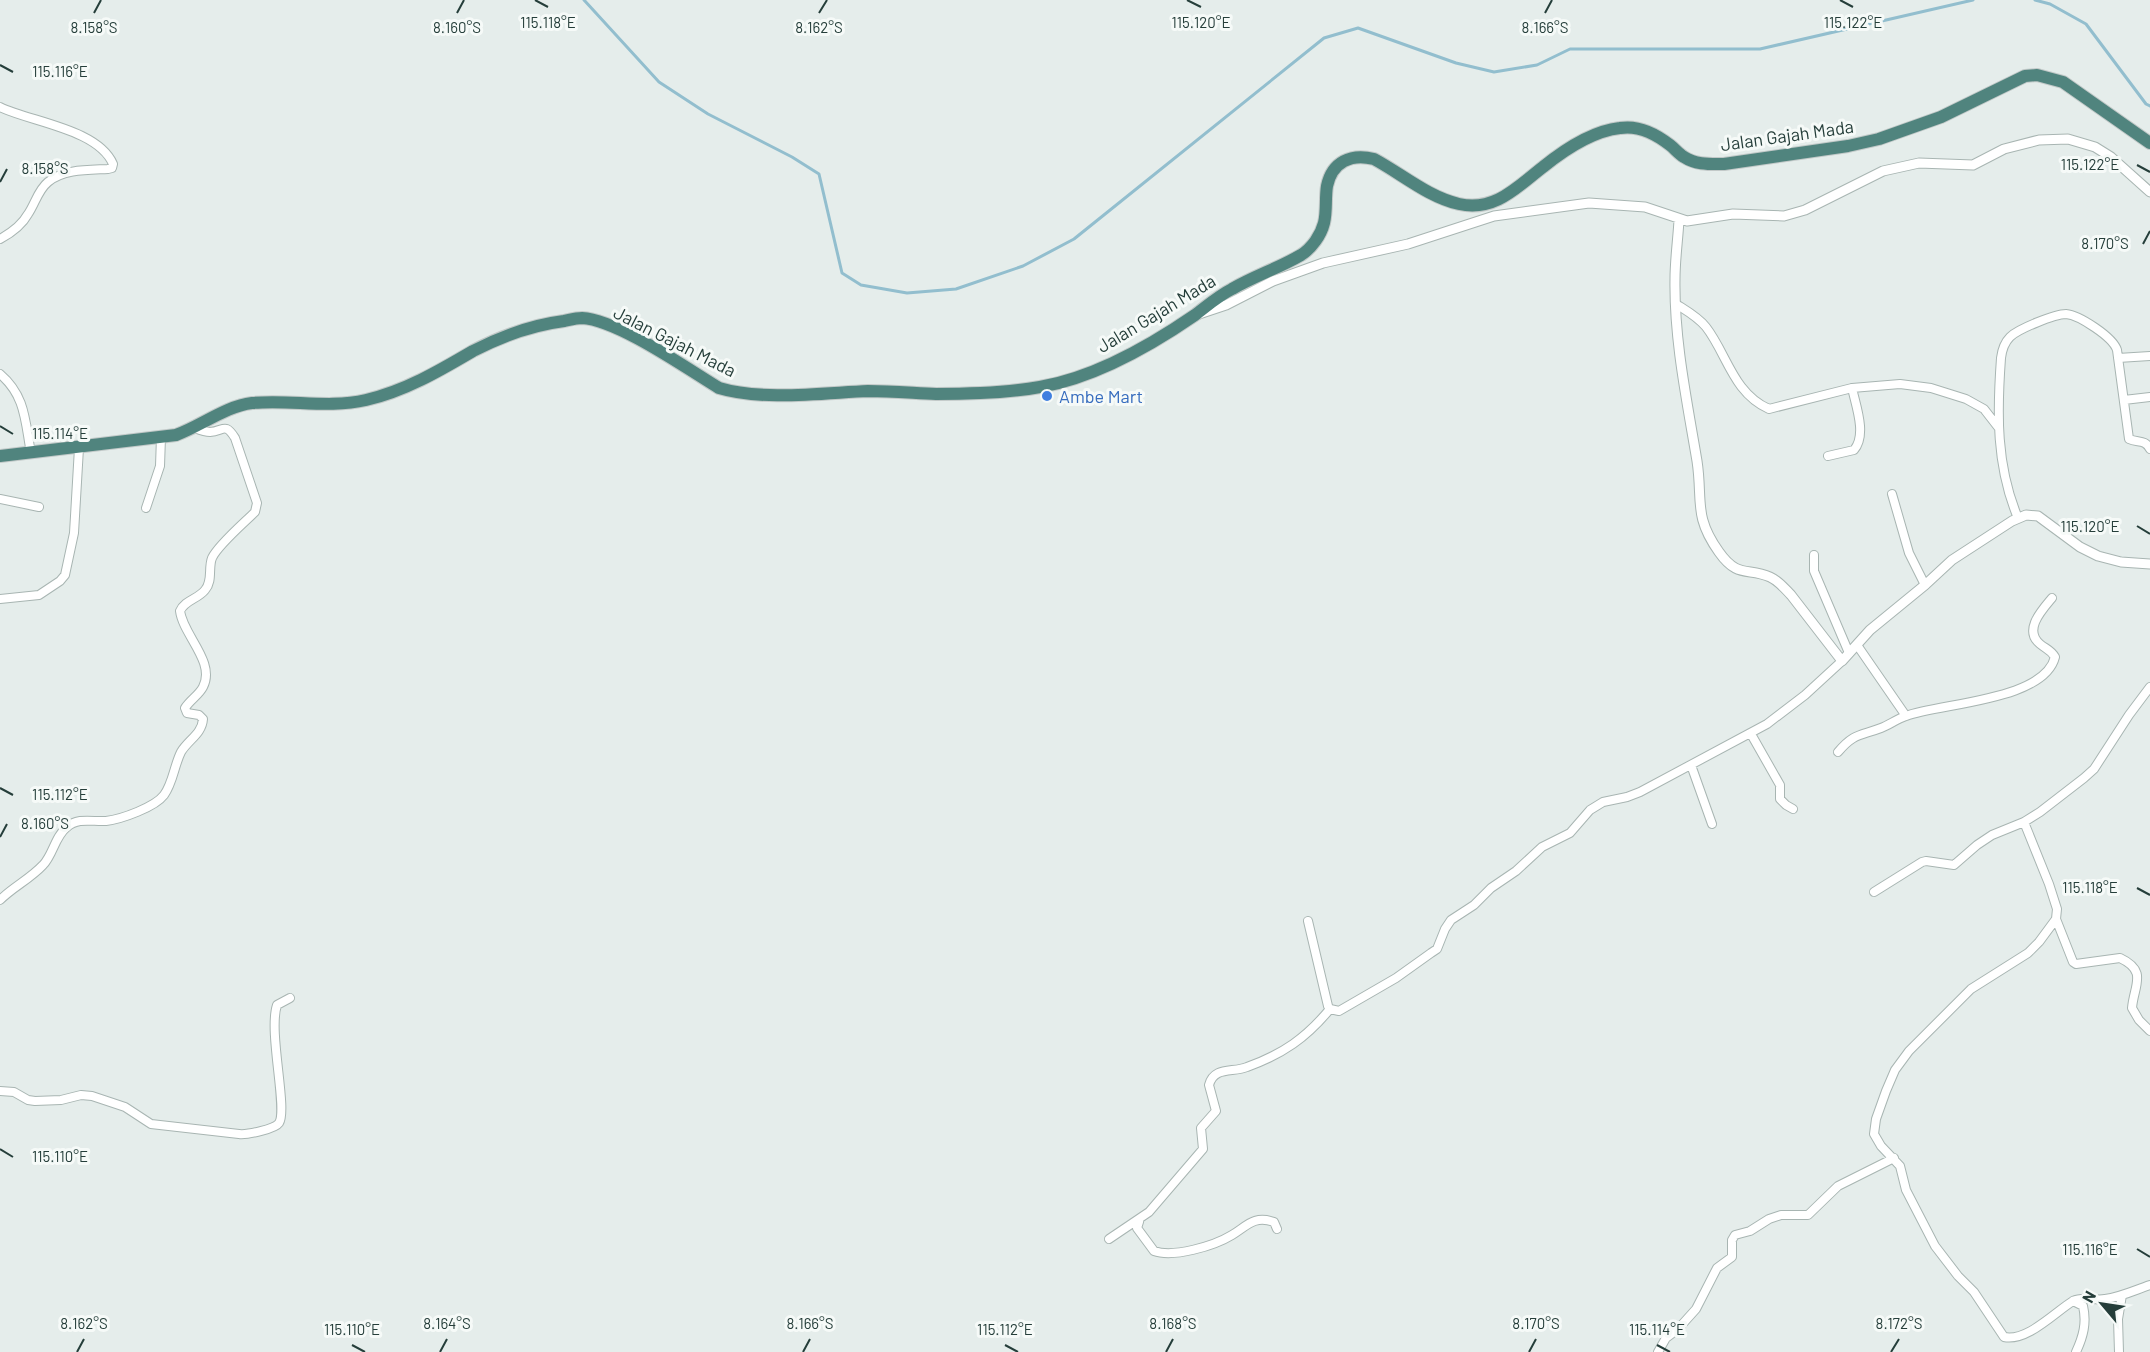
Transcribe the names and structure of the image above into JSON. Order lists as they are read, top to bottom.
{
  "streets": {
    "highway": ["Jalan Gajah Mada"]
  },
  "places": ["Ambe Mart"],
  "north": "top left",
  "coordinates": [
    "115.122°E",
    "115.118°E",
    "115.120°E",
    "8.158°S",
    "8.160°S",
    "8.162°S",
    "8.166°S",
    "115.116°E",
    "8.170°S",
    "115.114°E",
    "115.112°E",
    "115.110°E",
    "8.164°S",
    "8.168°S",
    "8.172°S"
  ]
}
